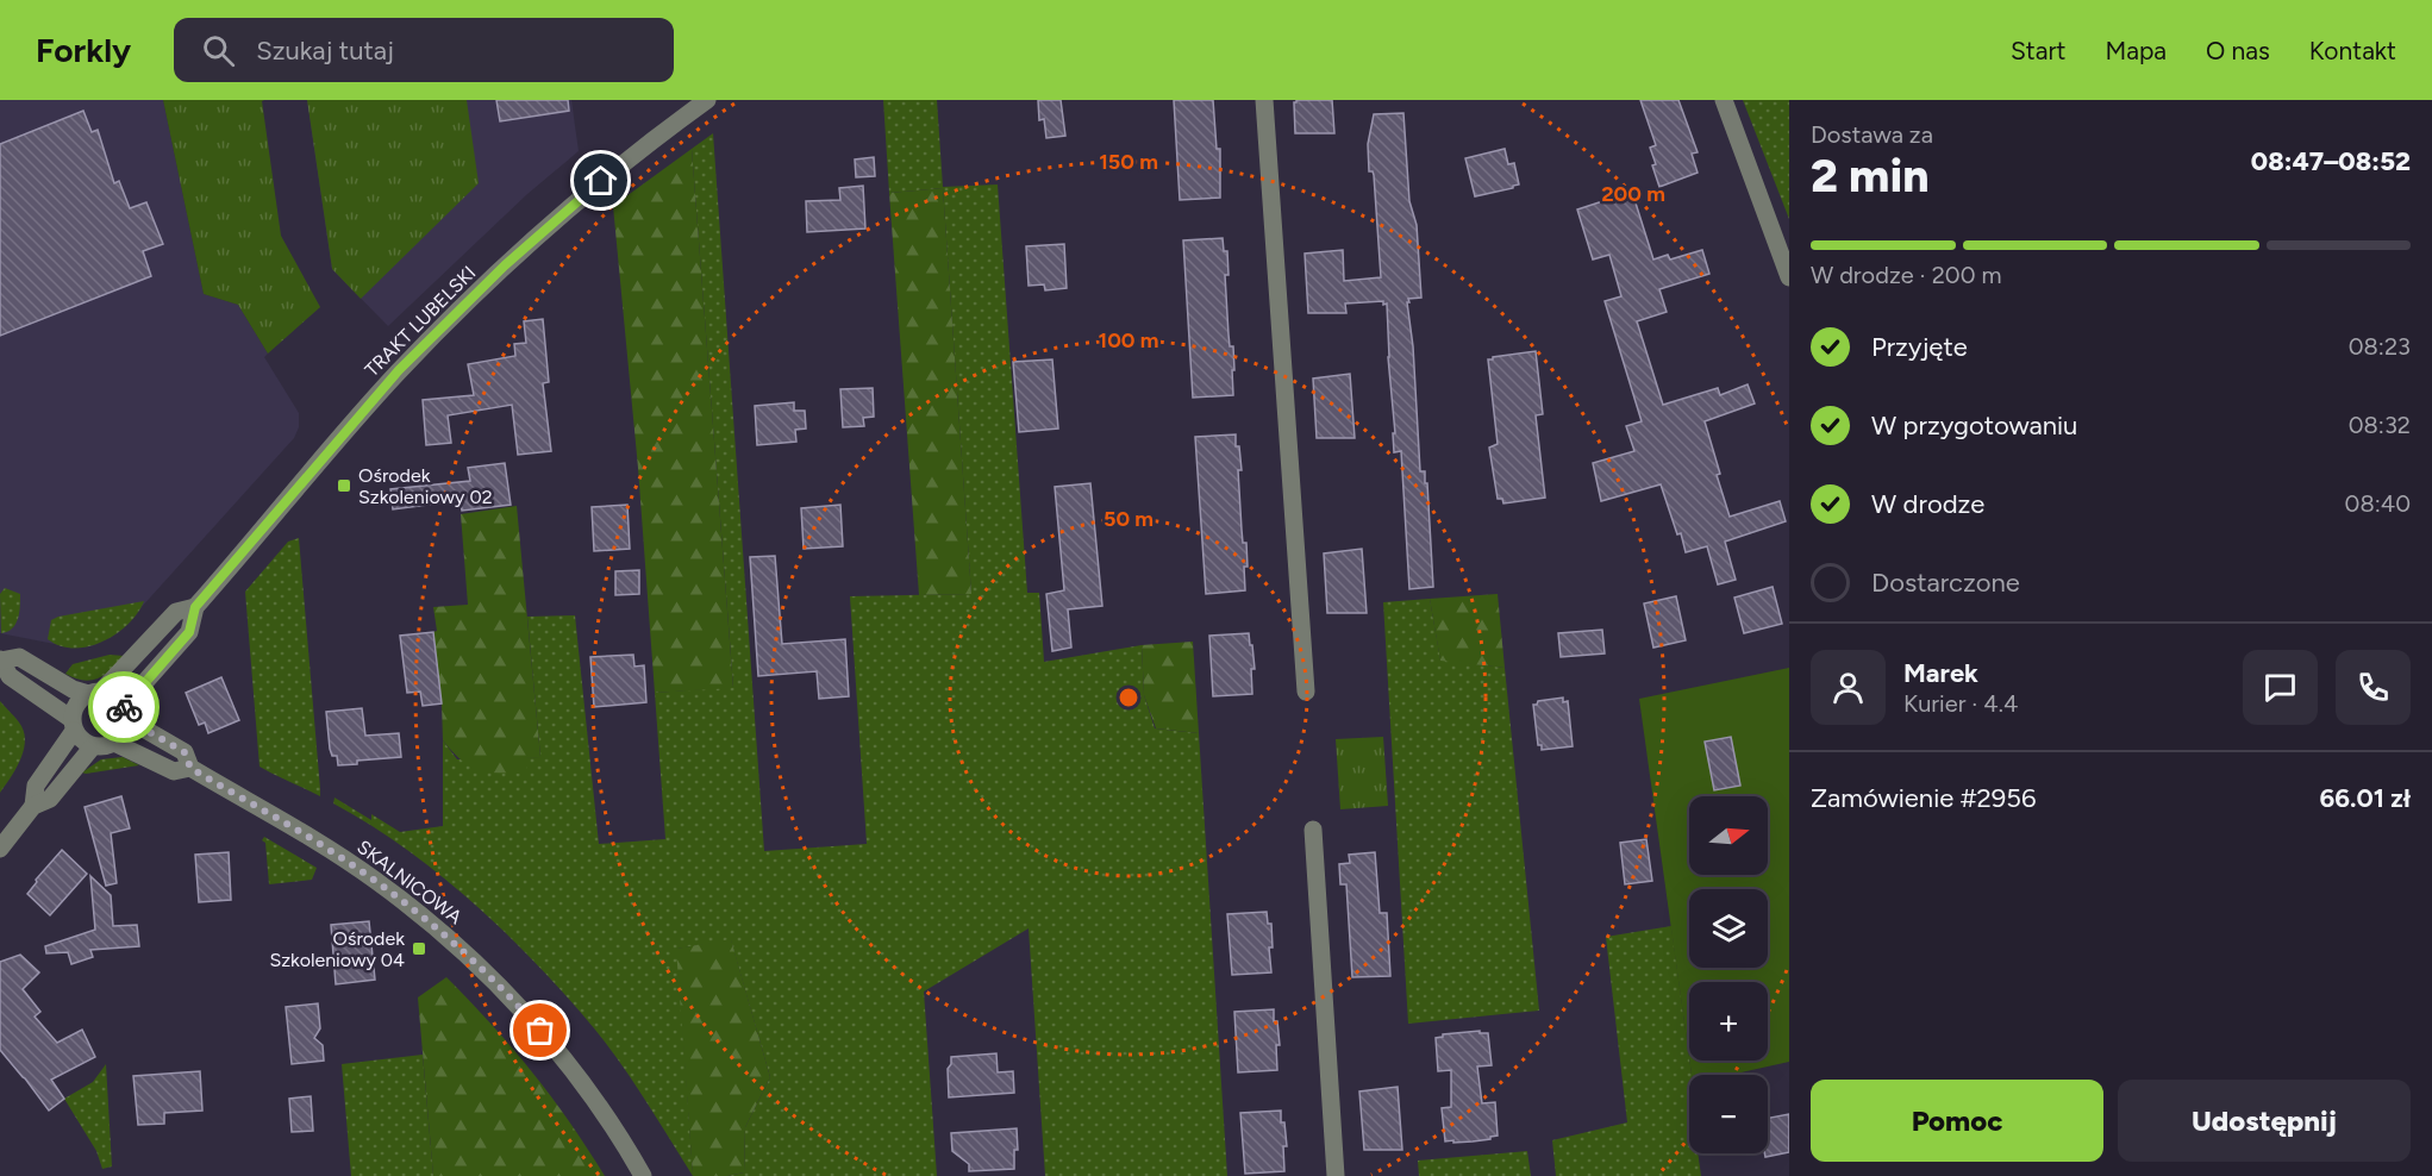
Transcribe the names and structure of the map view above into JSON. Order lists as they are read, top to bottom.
{
  "streets": {
    "street": ["TRAKT LUBELSKI", "SKALNICOWA"]
  },
  "crossings": [
    ["TRAKT LUBELSKI", "SKALNICOWA"]
  ],
  "places": {
    "transit": ["Ośrodek Szkoleniowy 02", "Ośrodek Szkoleniowy 04"]
  },
  "north": "right",
  "page": {
    "header": "Forkly",
    "search": "Szukaj tutaj",
    "nav": [
      "Start",
      "Mapa",
      "O nas",
      "Kontakt"
    ],
    "heading": ["2 min", "Dostawa za", "08:47–08:52"],
    "panel": [
      "Marek",
      "Kurier · 4.4",
      "Zamówienie #2956",
      "66.01 zł"
    ],
    "bar": "W drodze · 200 m",
    "list": [
      ["Przyjęte", "08:23"],
      ["W przygotowaniu", "08:32"],
      ["W drodze", "08:40"],
      "Dostarczone"
    ],
    "map_buttons": ["+", "−"],
    "buttons": ["Pomoc", "Udostępnij"]
  },
  "rings": [
    "150 m",
    "200 m",
    "100 m",
    "50 m"
  ]
}
